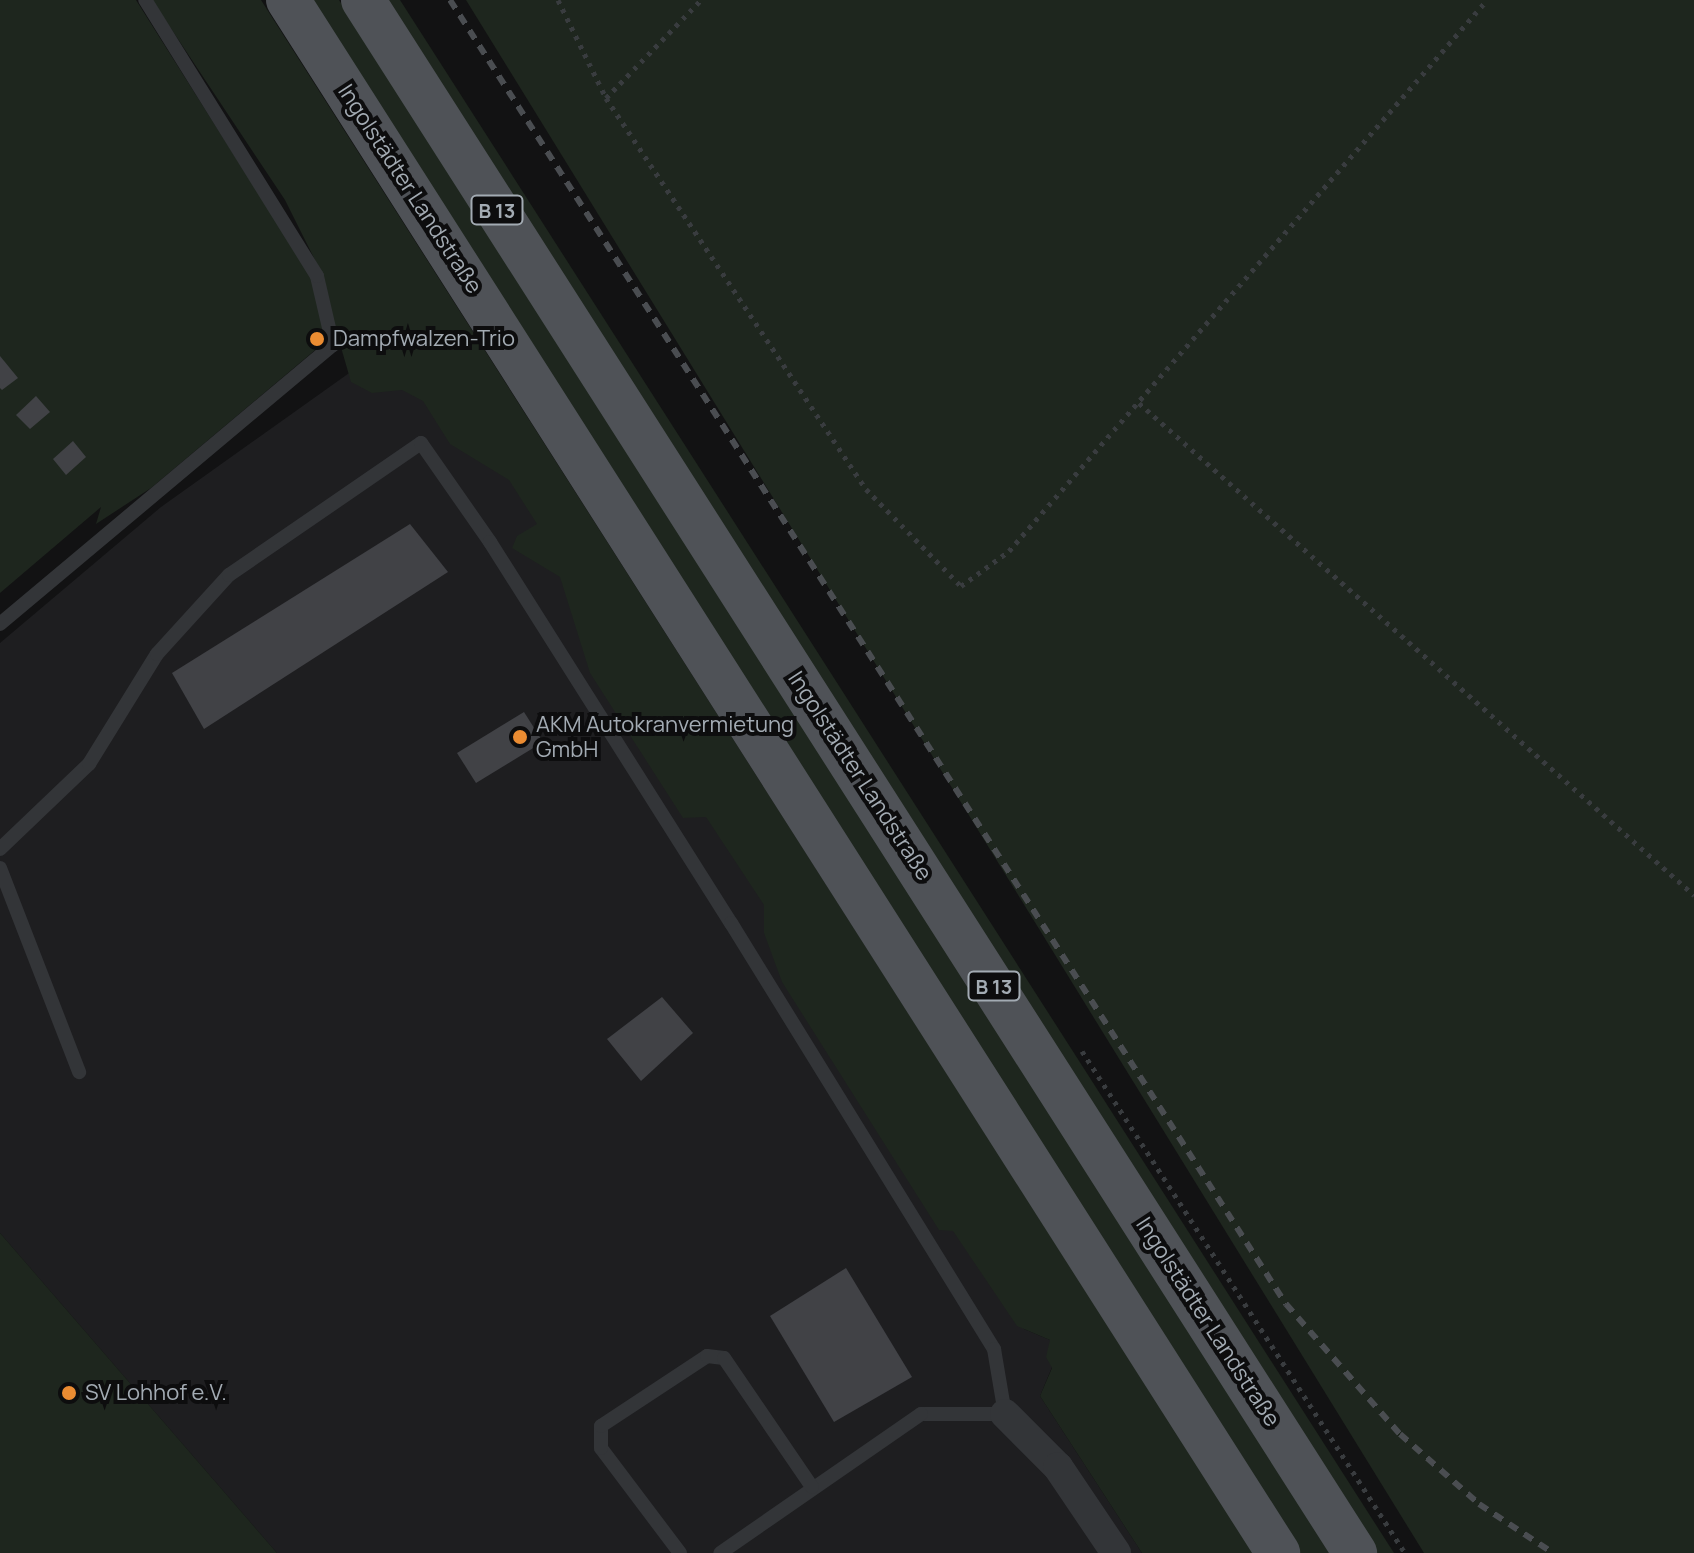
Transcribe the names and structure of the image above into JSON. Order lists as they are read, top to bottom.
{
  "streets": {
    "main road": ["Ingolstädter Landstraße", "B 13"]
  },
  "places": ["Dampfwalzen-Trio", "AKM Autokranvermietung GmbH", "SV Lohhof e.V."]
}
